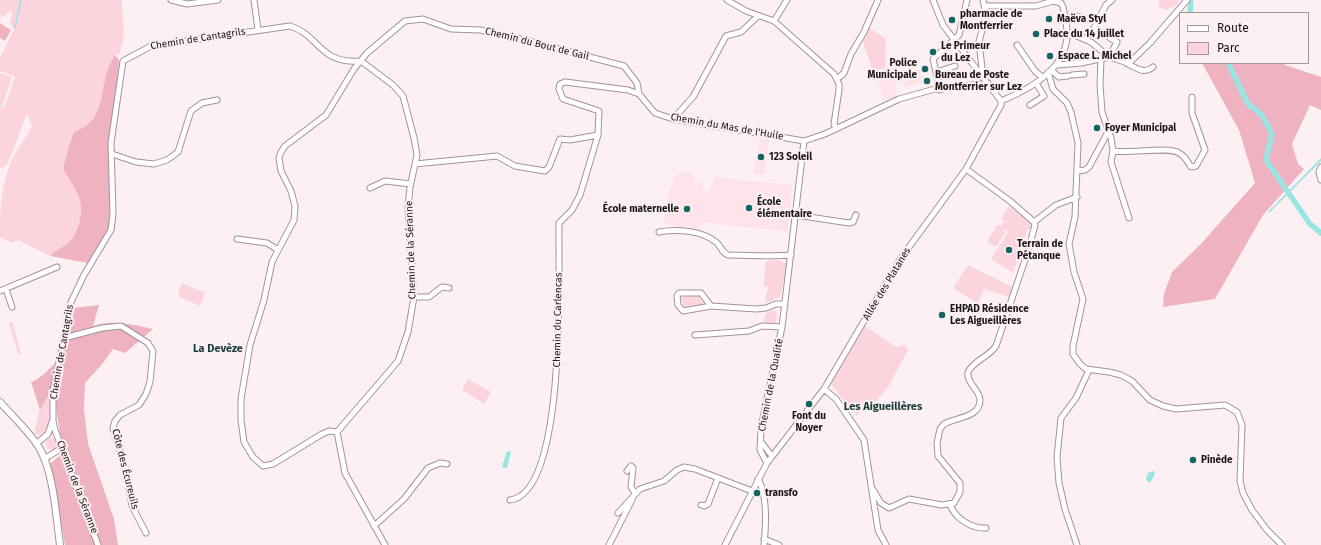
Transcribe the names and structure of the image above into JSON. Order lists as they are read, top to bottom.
{
  "streets": {
    "street": [
      "Chemin de Cantagrils",
      "Chemin du Bout de Gail",
      "Chemin du Mas de l'Huile",
      "Chemin de la Séranne",
      "Allée des Platanes",
      "Chemin du Carlencas",
      "Chemin de la Qualité",
      "Côte des Écureuils"
    ]
  },
  "crossings": [
    ["Chemin de Cantagrils", "Chemin du Bout de Gail"],
    ["Chemin de Cantagrils", "Chemin de la Séranne"],
    ["Chemin de Cantagrils", "Côte des Écureuils"],
    ["Chemin du Bout de Gail", "Chemin du Mas de l'Huile"],
    ["Chemin du Bout de Gail", "Chemin de la Séranne"],
    ["Chemin du Mas de l'Huile", "Chemin de la Qualité"],
    ["Allée des Platanes", "Chemin de la Qualité"]
  ],
  "districts": ["La Devèze", "Les Aigueillères"],
  "places": [
    "Maëva Styl",
    "pharmacie de Montferrier",
    "Place du 14 juillet",
    "Le Primeur du Lez",
    "Espace L. Michel",
    "Police Municipale",
    "Bureau de Poste Montferrier sur Lez",
    "Foyer Municipal",
    "123 Soleil",
    "École élémentaire",
    "École maternelle",
    "Terrain de Pétanque",
    "EHPAD Résidence Les Aigueillères",
    "Font du Noyer",
    "Pinède",
    "transfo"
  ],
  "legend": ["Route", "Parc"]
}
